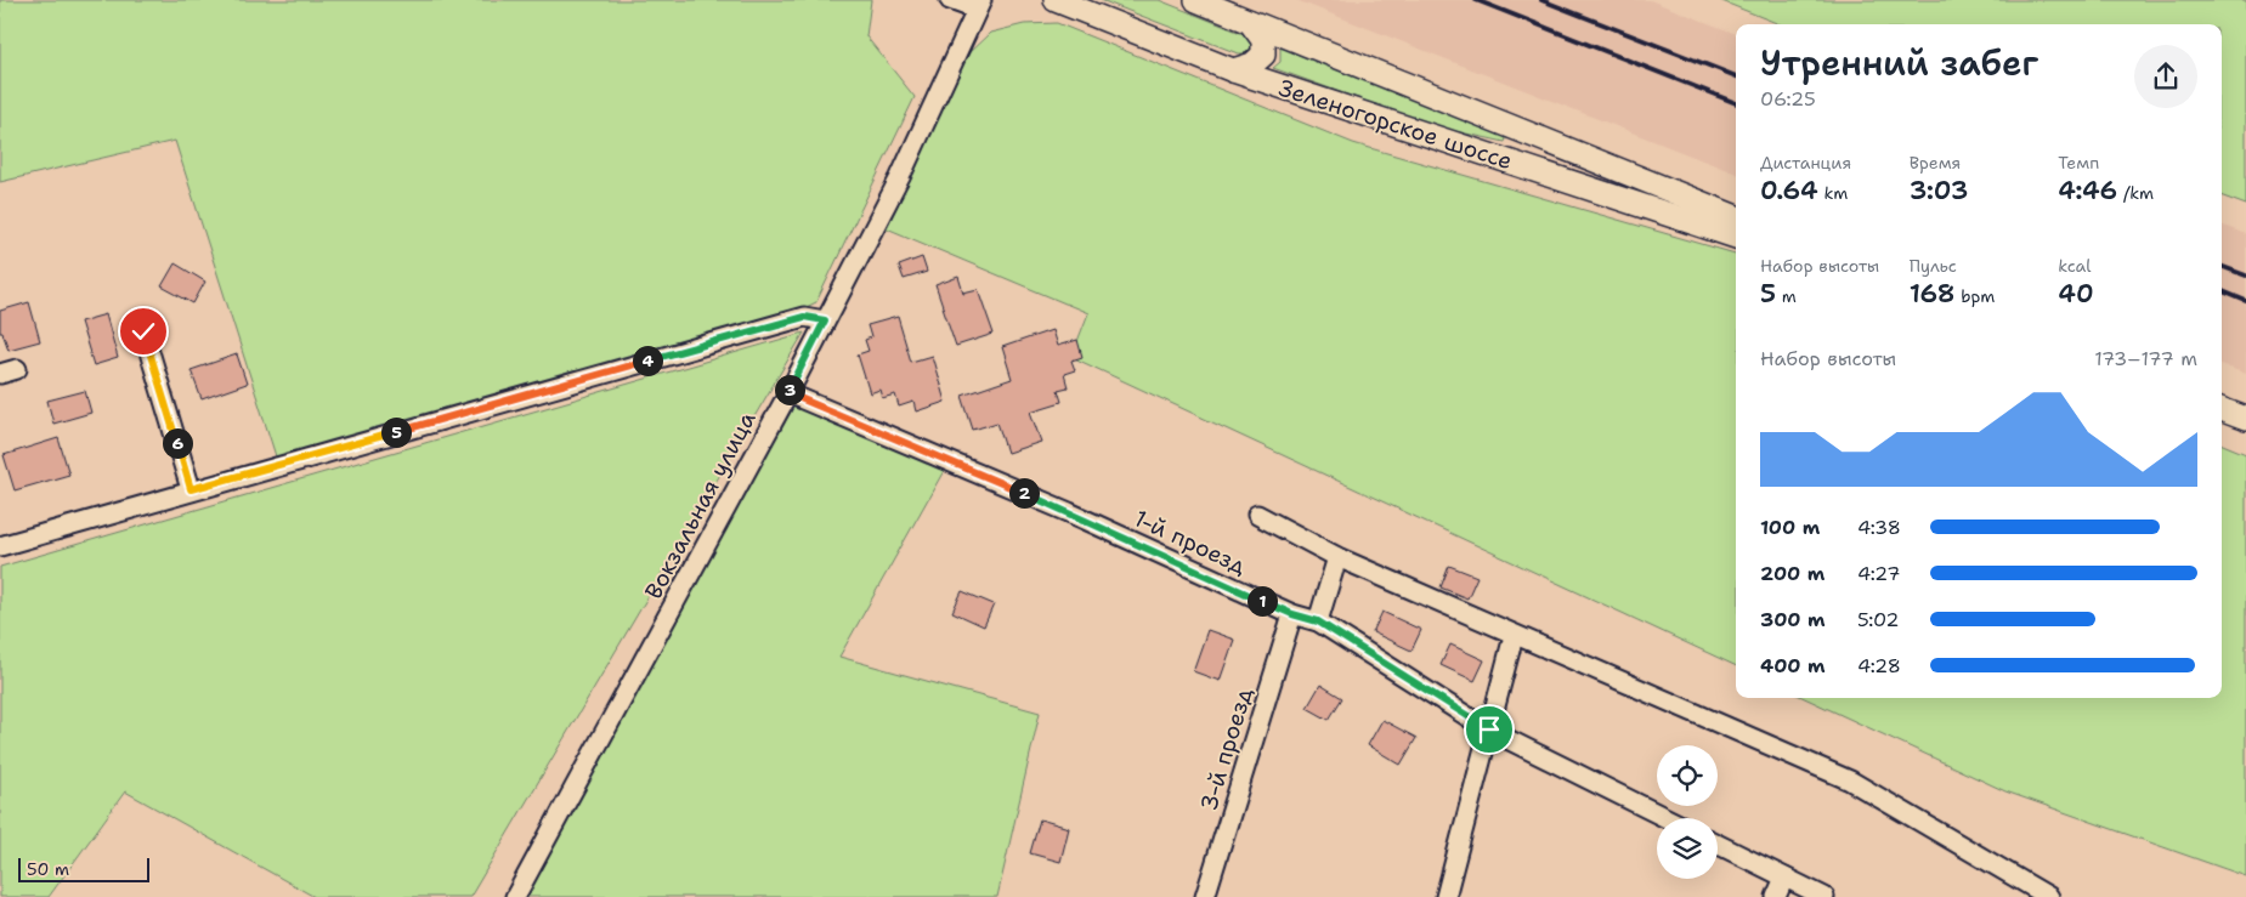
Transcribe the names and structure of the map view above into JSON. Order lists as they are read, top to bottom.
{
  "streets": {
    "main road": ["Зеленогорское шоссе"],
    "street": ["Вокзальная улица", "1-й проезд", "3-й проезд"]
  },
  "crossings": [
    ["Вокзальная улица", "1-й проезд"],
    ["1-й проезд", "3-й проезд"]
  ],
  "scale_bar": "50 m",
  "page": {
    "heading": ["Утренний забег", "06:25"],
    "stats": [
      ["Дистанция", "0.64 km"],
      ["Время", "3:03"],
      ["Темп", "4:46 /km"],
      ["Набор высоты", "5 m"],
      ["Пульс", "168 bpm"],
      ["kcal", "40"]
    ],
    "chart": ["Набор высоты", "173–177 m"],
    "pins": [
      "4",
      "3",
      "5",
      "6",
      "2",
      "1"
    ],
    "list": [
      {
        "name": "100 m",
        "note": "4:38"
      },
      {
        "name": "200 m",
        "note": "4:27"
      },
      {
        "name": "300 m",
        "note": "5:02"
      },
      {
        "name": "400 m",
        "note": "4:28"
      }
    ],
    "scale": "50 m"
  }
}
